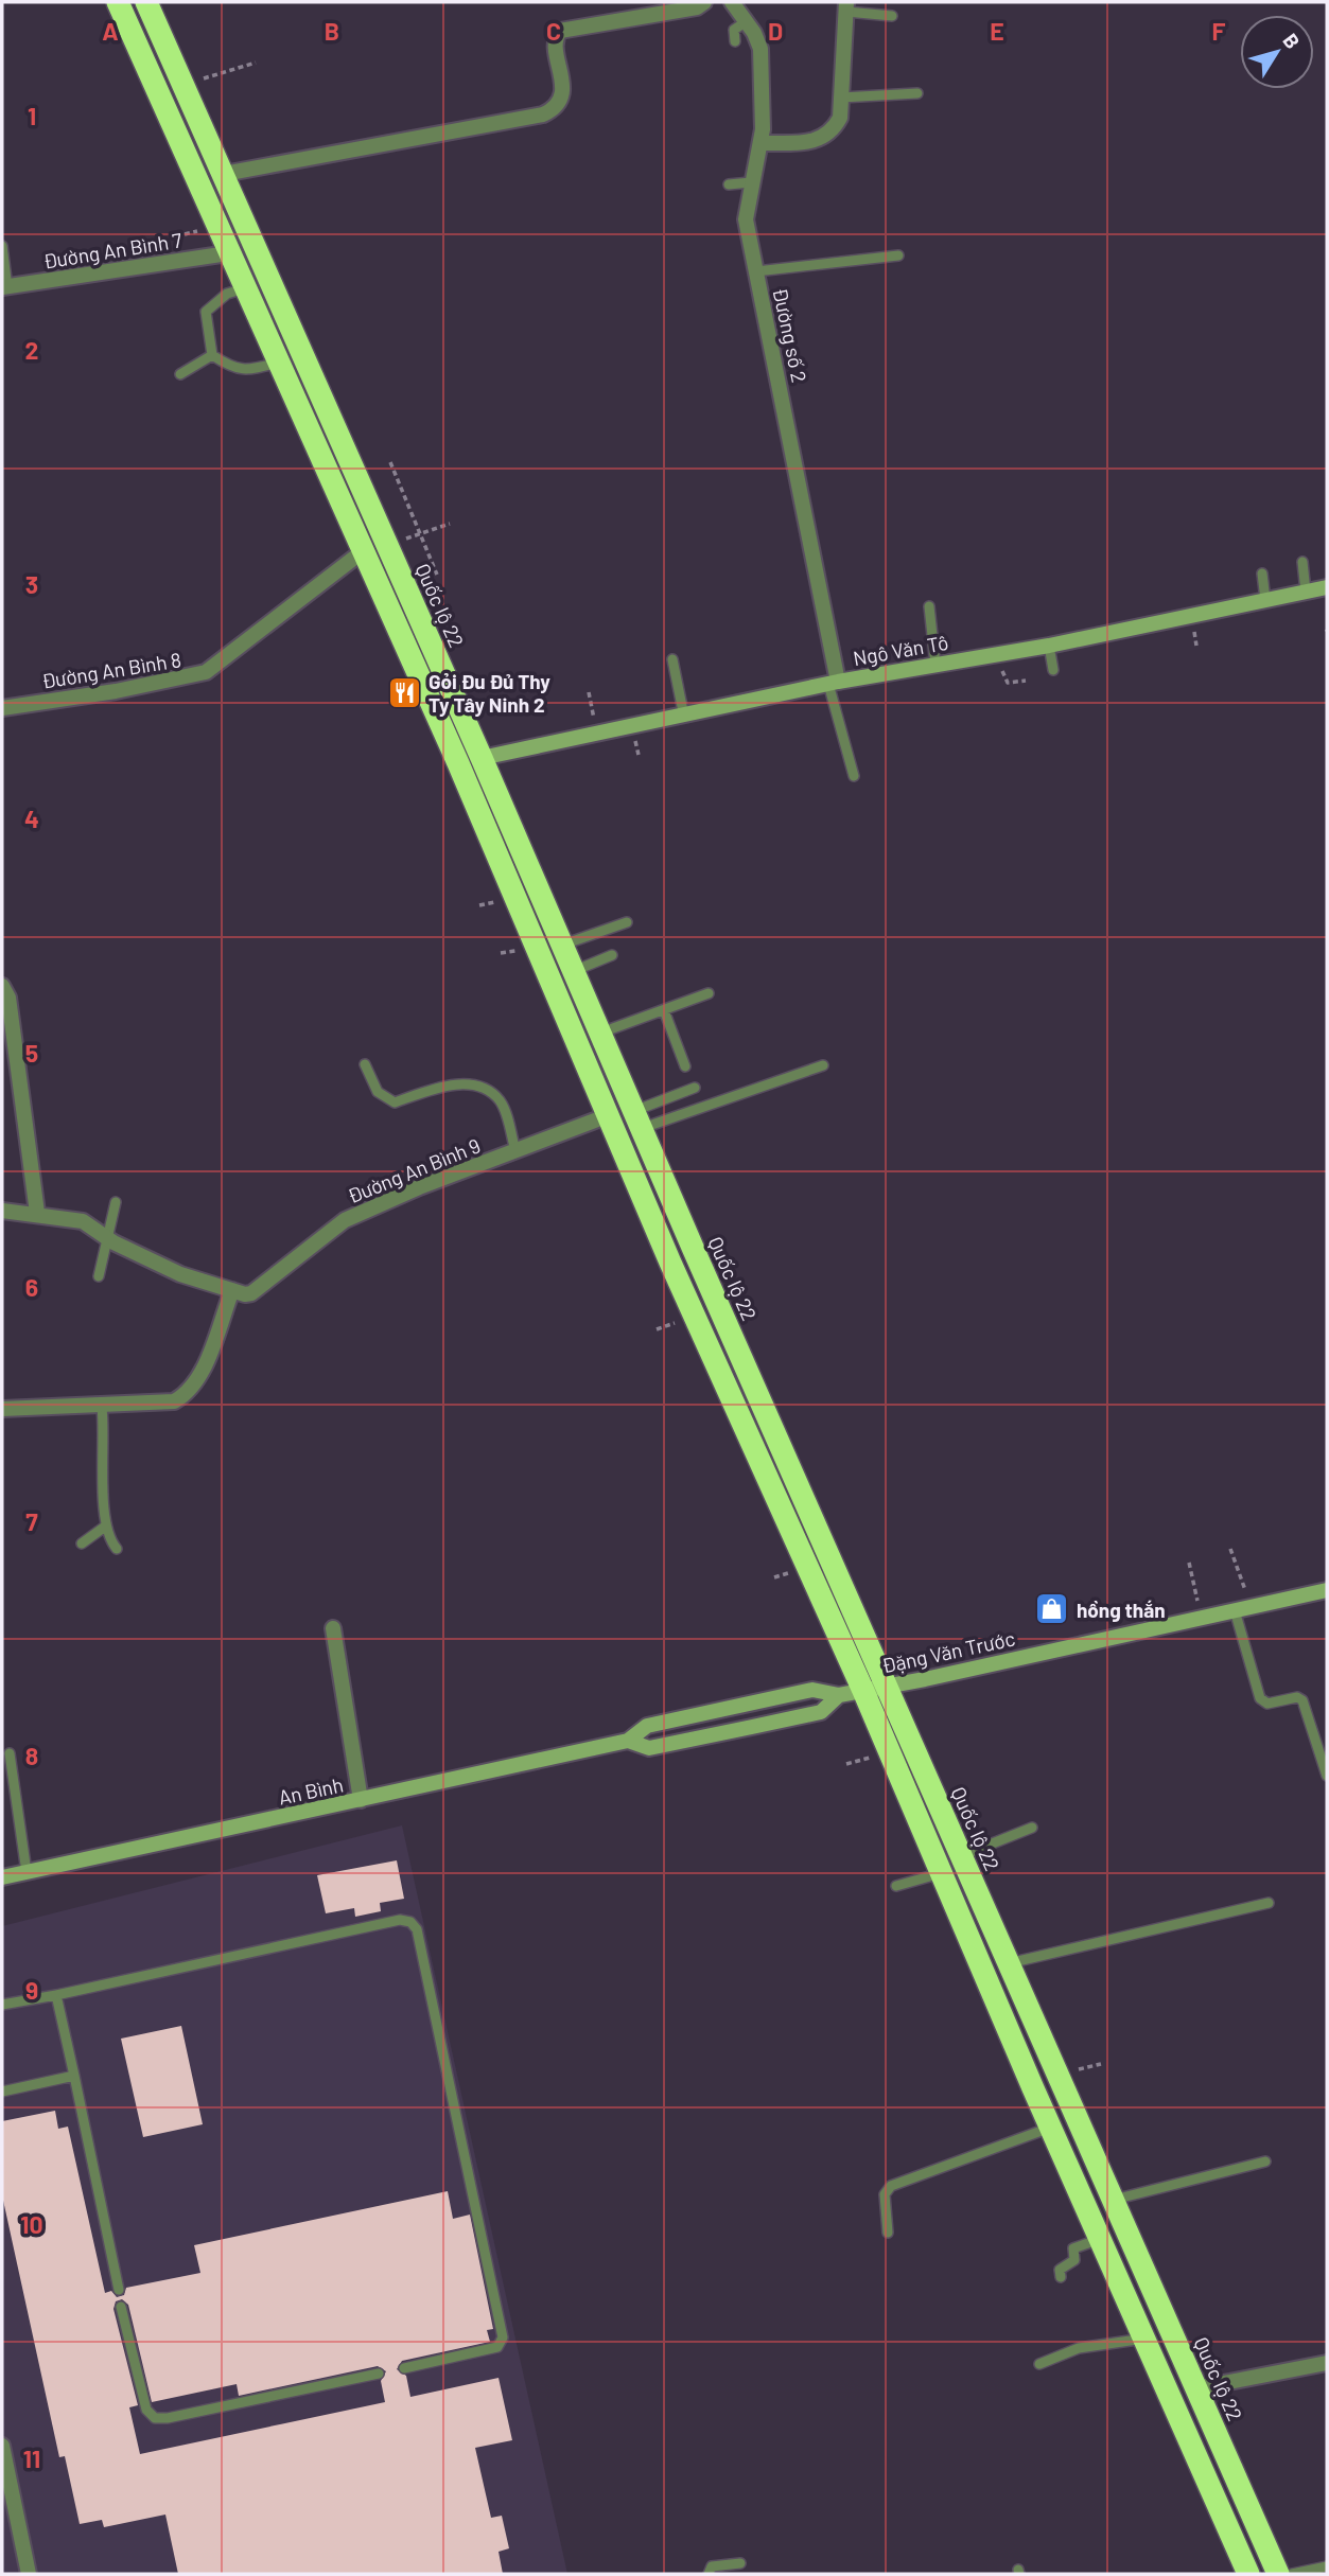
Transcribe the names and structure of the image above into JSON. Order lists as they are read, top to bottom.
{
  "streets": {
    "highway": ["Quốc lộ 22"],
    "main road": ["Ngô Văn Tô", "Đặng Văn Trước", "An Bình"],
    "street": [
      "Đường An Bình 7",
      "Đường số 2",
      "Đường An Bình 8",
      "Đường An Bình 9"
    ]
  },
  "crossings": [
    ["Đường số 2", "Ngô Văn Tô"],
    ["Quốc lộ 22", "Ngô Văn Tô"],
    ["Quốc lộ 22", "Đặng Văn Trước"],
    ["Đặng Văn Trước", "An Bình"]
  ],
  "places": {
    "restaurant": ["Gỏi Đu Đủ Thy Ty Tây Ninh 2"],
    "shop": ["hồng thắn"]
  },
  "north": "top right",
  "grid": {
    "columns": [
      "A",
      "B",
      "C",
      "D",
      "E",
      "F"
    ],
    "rows": [
      "1",
      "2",
      "3",
      "4",
      "5",
      "6",
      "7",
      "8",
      "9",
      "10",
      "11"
    ]
  }
}
